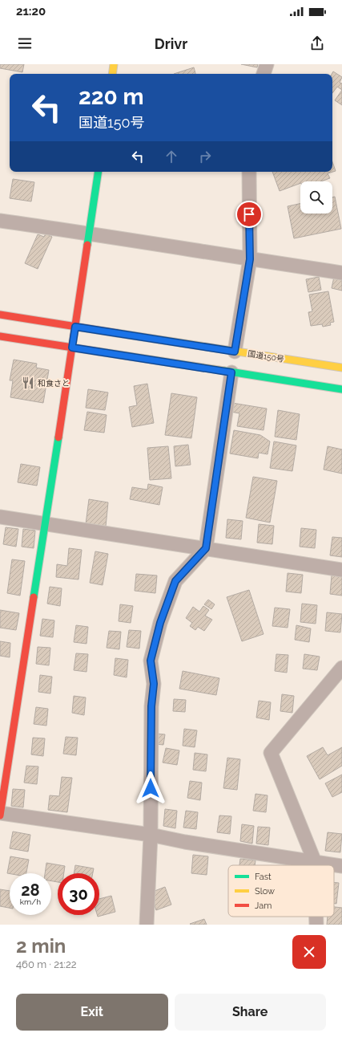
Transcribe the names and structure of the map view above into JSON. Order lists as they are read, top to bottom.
{
  "streets": {
    "main road": ["国道150号"]
  },
  "places": {
    "restaurant": ["和食さと"]
  },
  "legend": ["Fast", "Slow", "Jam"],
  "page": {
    "status": "21:20",
    "header": "Drivr",
    "turn": ["220 m", "国道150号"],
    "speed": "28 km/h",
    "limit": "30",
    "heading": ["2 min", "460 m · 21:22"],
    "buttons": ["Exit", "Share"]
  }
}
